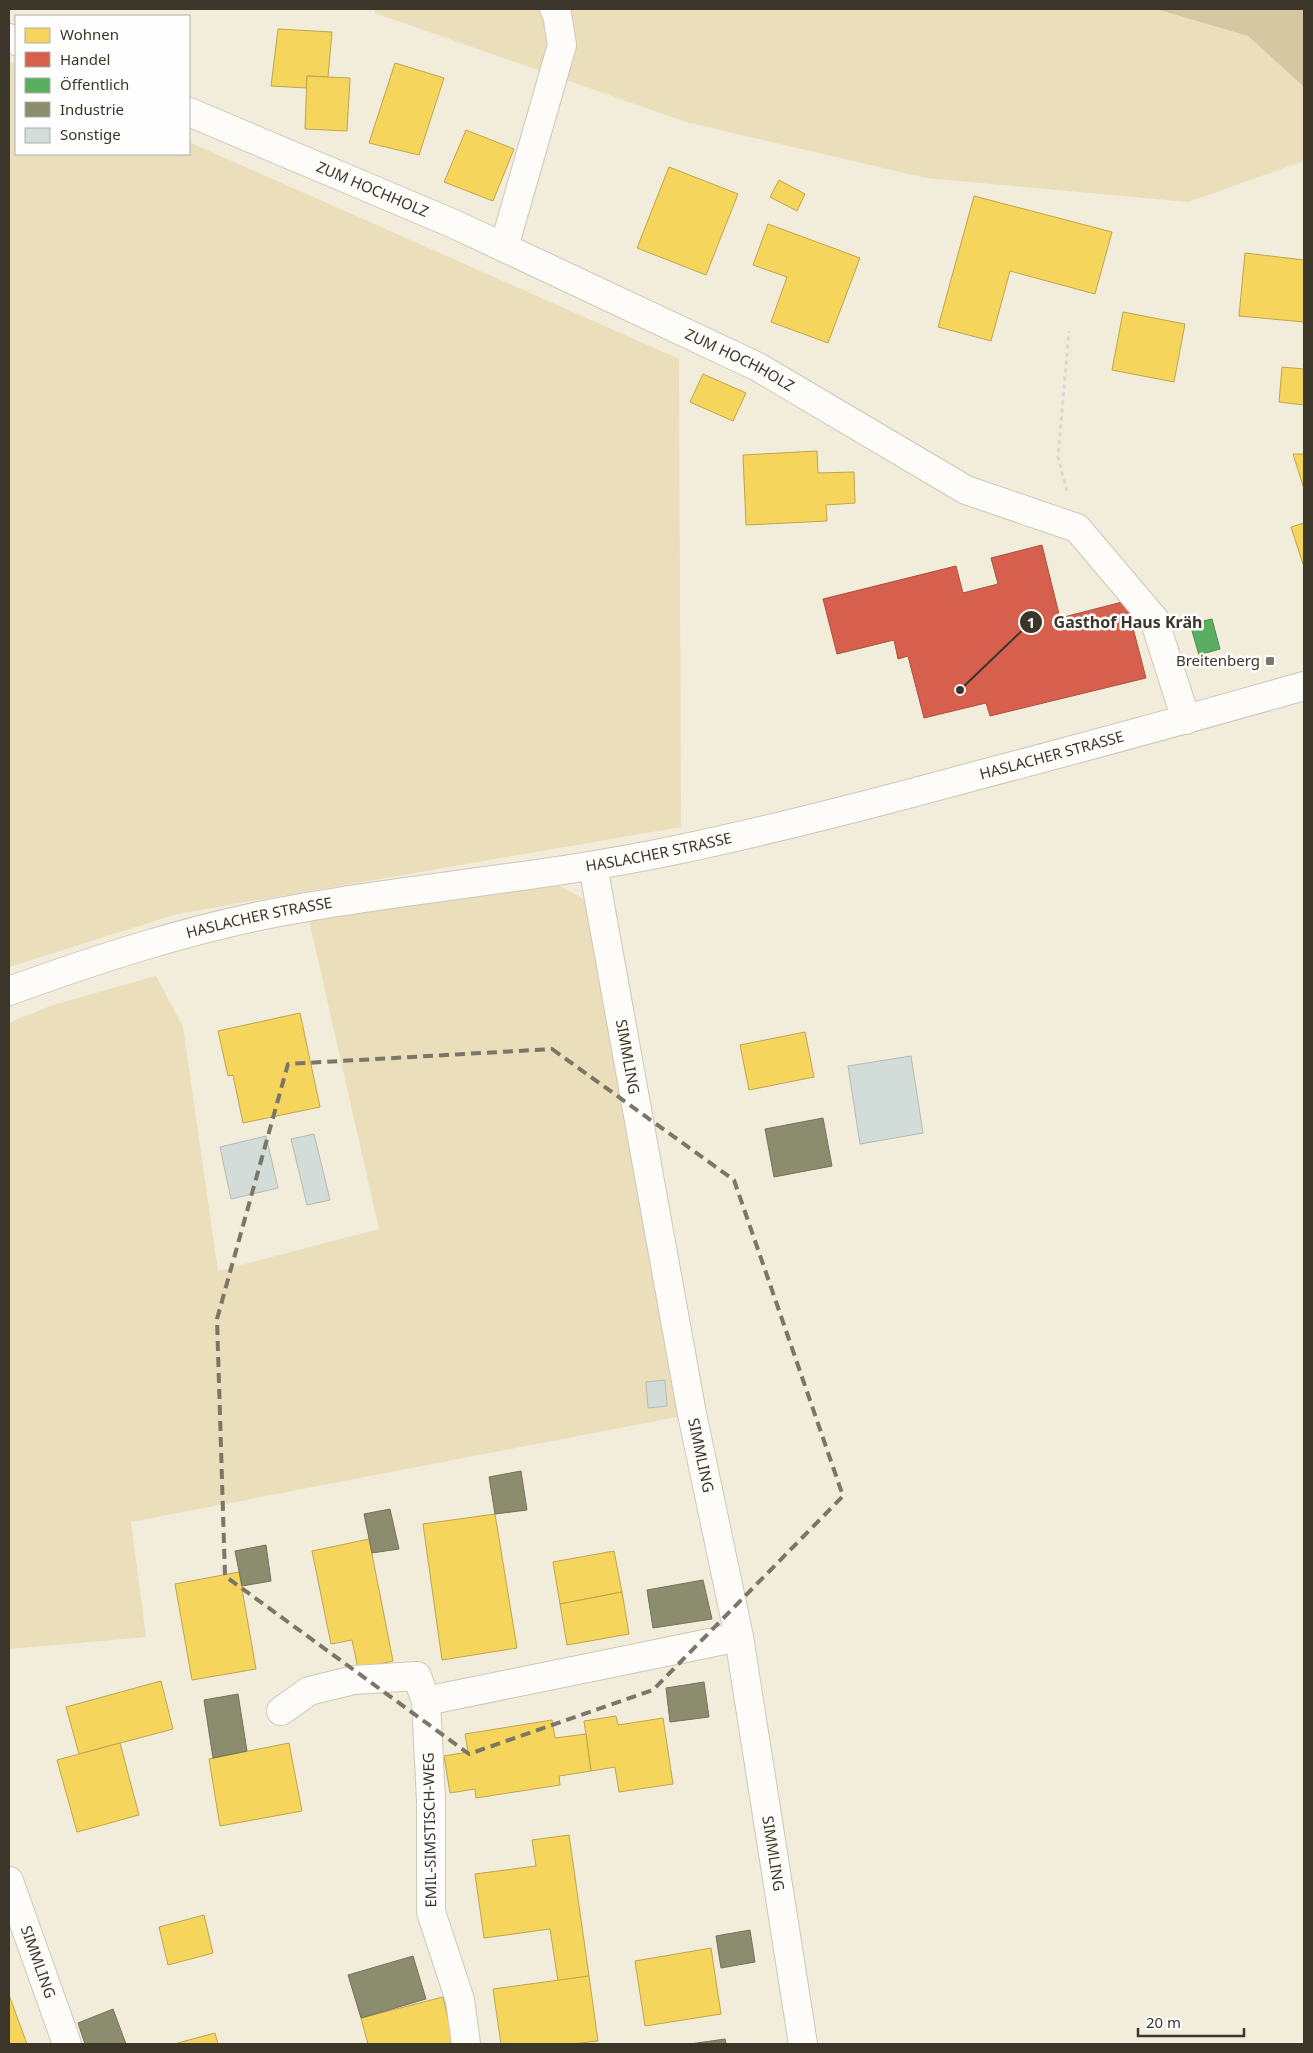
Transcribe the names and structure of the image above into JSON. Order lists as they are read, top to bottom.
{
  "streets": {
    "street": [
      "ZUM HOCHHOLZ",
      "HASLACHER STRASSE",
      "SIMMLING",
      "EMIL-SIMSTISCH-WEG"
    ]
  },
  "crossings": [
    ["HASLACHER STRASSE", "SIMMLING"]
  ],
  "places": {
    "transit": ["Breitenberg"],
    "other": ["Gasthof Haus Kräh"]
  },
  "legend": [
    "Wohnen",
    "Handel",
    "Öffentlich",
    "Industrie",
    "Sonstige"
  ],
  "scale_bar": "20 m"
}
